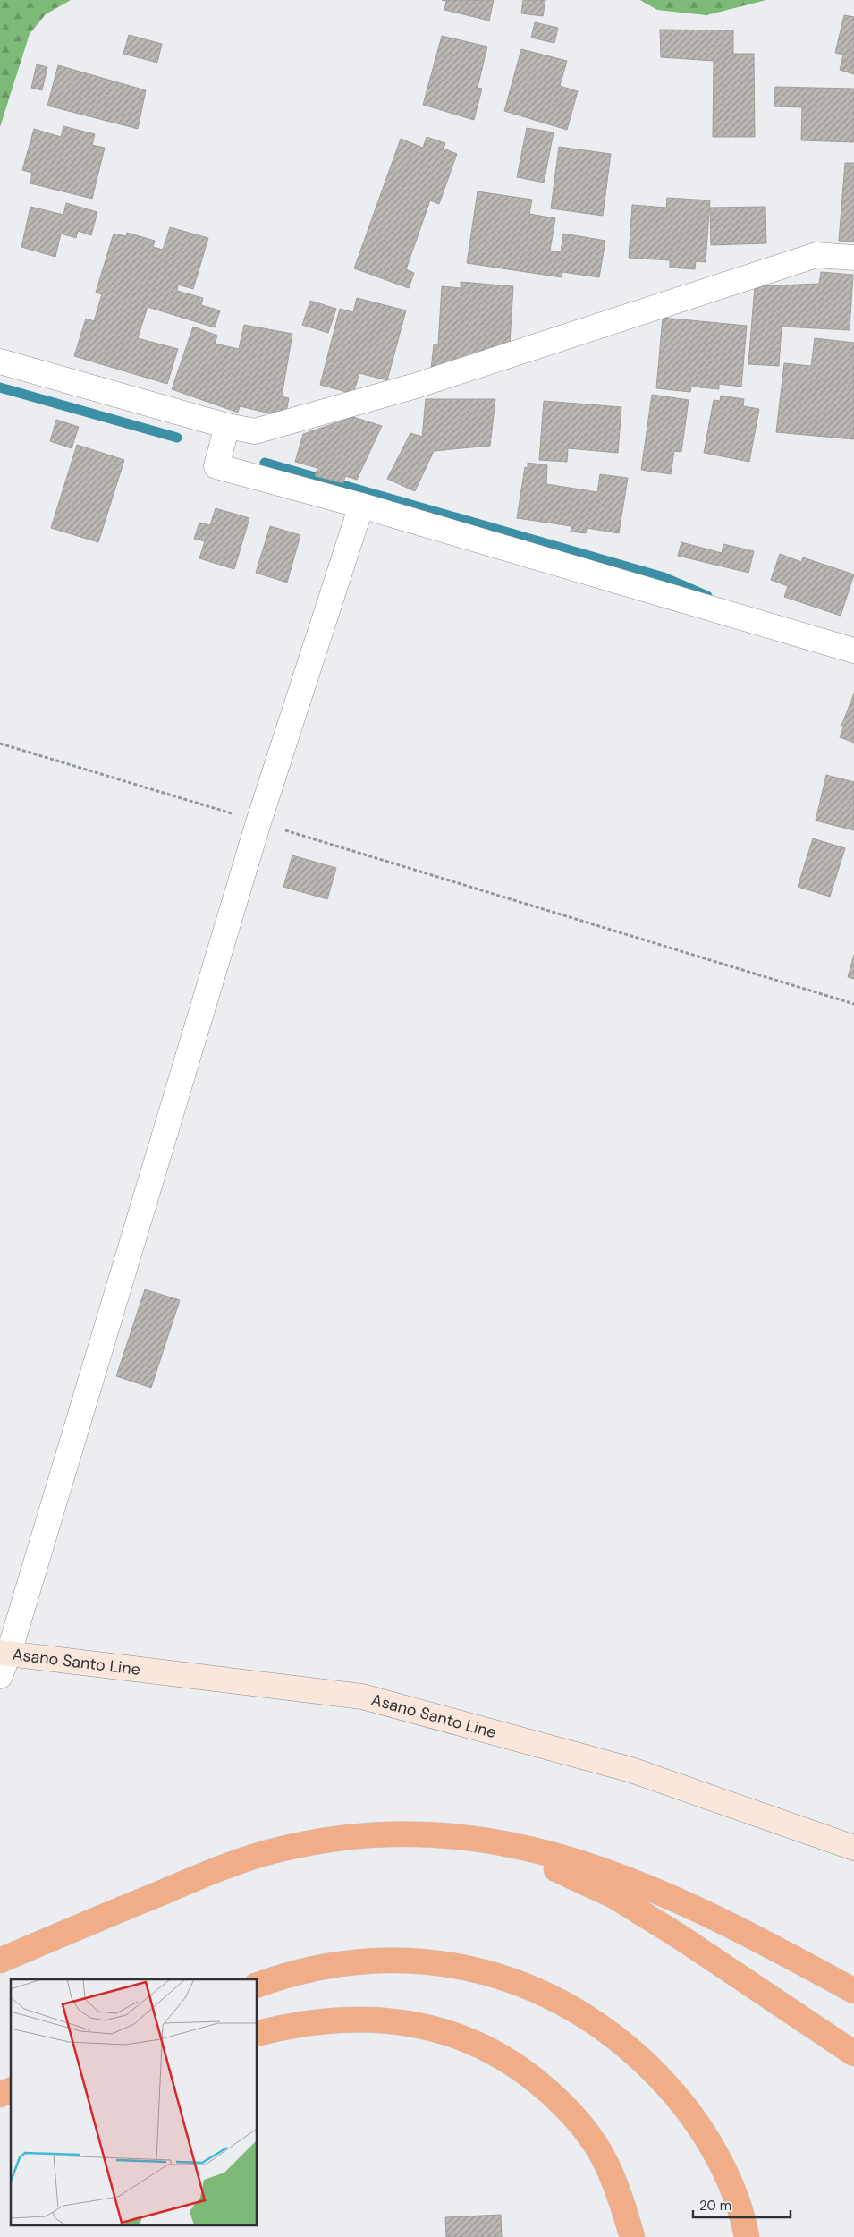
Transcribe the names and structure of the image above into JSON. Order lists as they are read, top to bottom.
{
  "streets": {
    "main road": ["Asano Santo Line"]
  },
  "scale_bar": "20 m"
}
